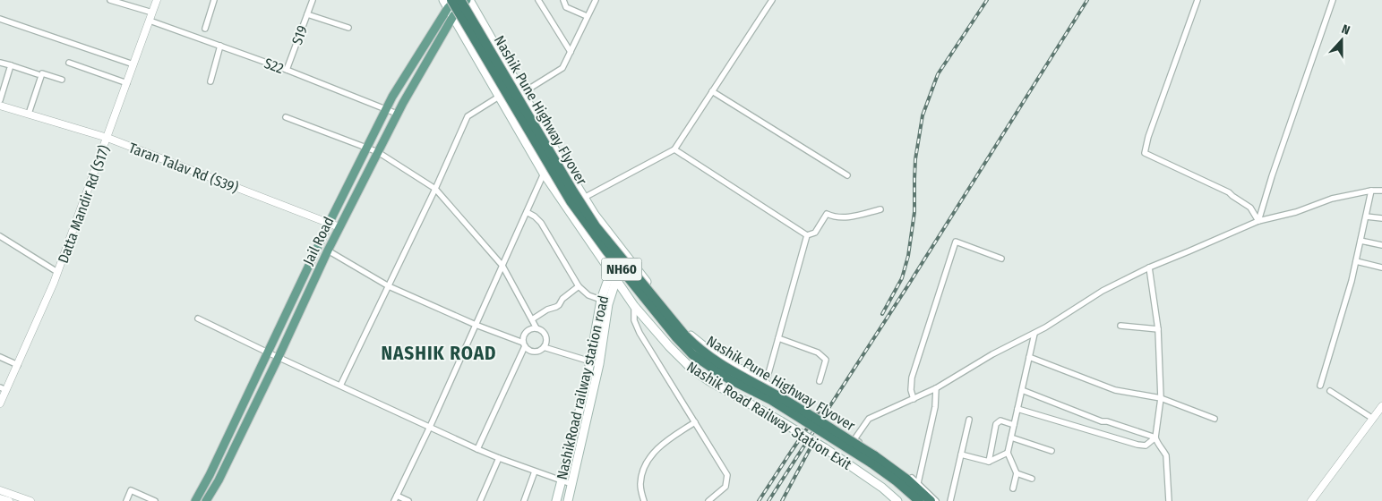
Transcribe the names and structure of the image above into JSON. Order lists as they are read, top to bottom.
{
  "streets": {
    "highway": ["Nashik Pune Highway Flyover", "NH60"],
    "main road": ["Jail Road", "NashikRoad railway station road", "Nashik Road Railway Station Exit"],
    "street": [
      "S19",
      "S22",
      "Taran Talav Rd (S39)",
      "Datta Mandir Rd (S17)"
    ]
  },
  "crossings": [
    ["S19", "S22"],
    ["S22", "Datta Mandir Rd (S17)"],
    ["S22", "Jail Road"],
    ["Nashik Pune Highway Flyover", "Jail Road"],
    ["Nashik Pune Highway Flyover", "Nashik Road Railway Station Exit"],
    ["Taran Talav Rd (S39)", "Datta Mandir Rd (S17)"],
    ["Taran Talav Rd (S39)", "Jail Road"],
    ["Jail Road", "Nashik Road Railway Station Exit"],
    ["NashikRoad railway station road", "Nashik Road Railway Station Exit"]
  ],
  "districts": ["NASHIK ROAD"],
  "north": "top"
}
